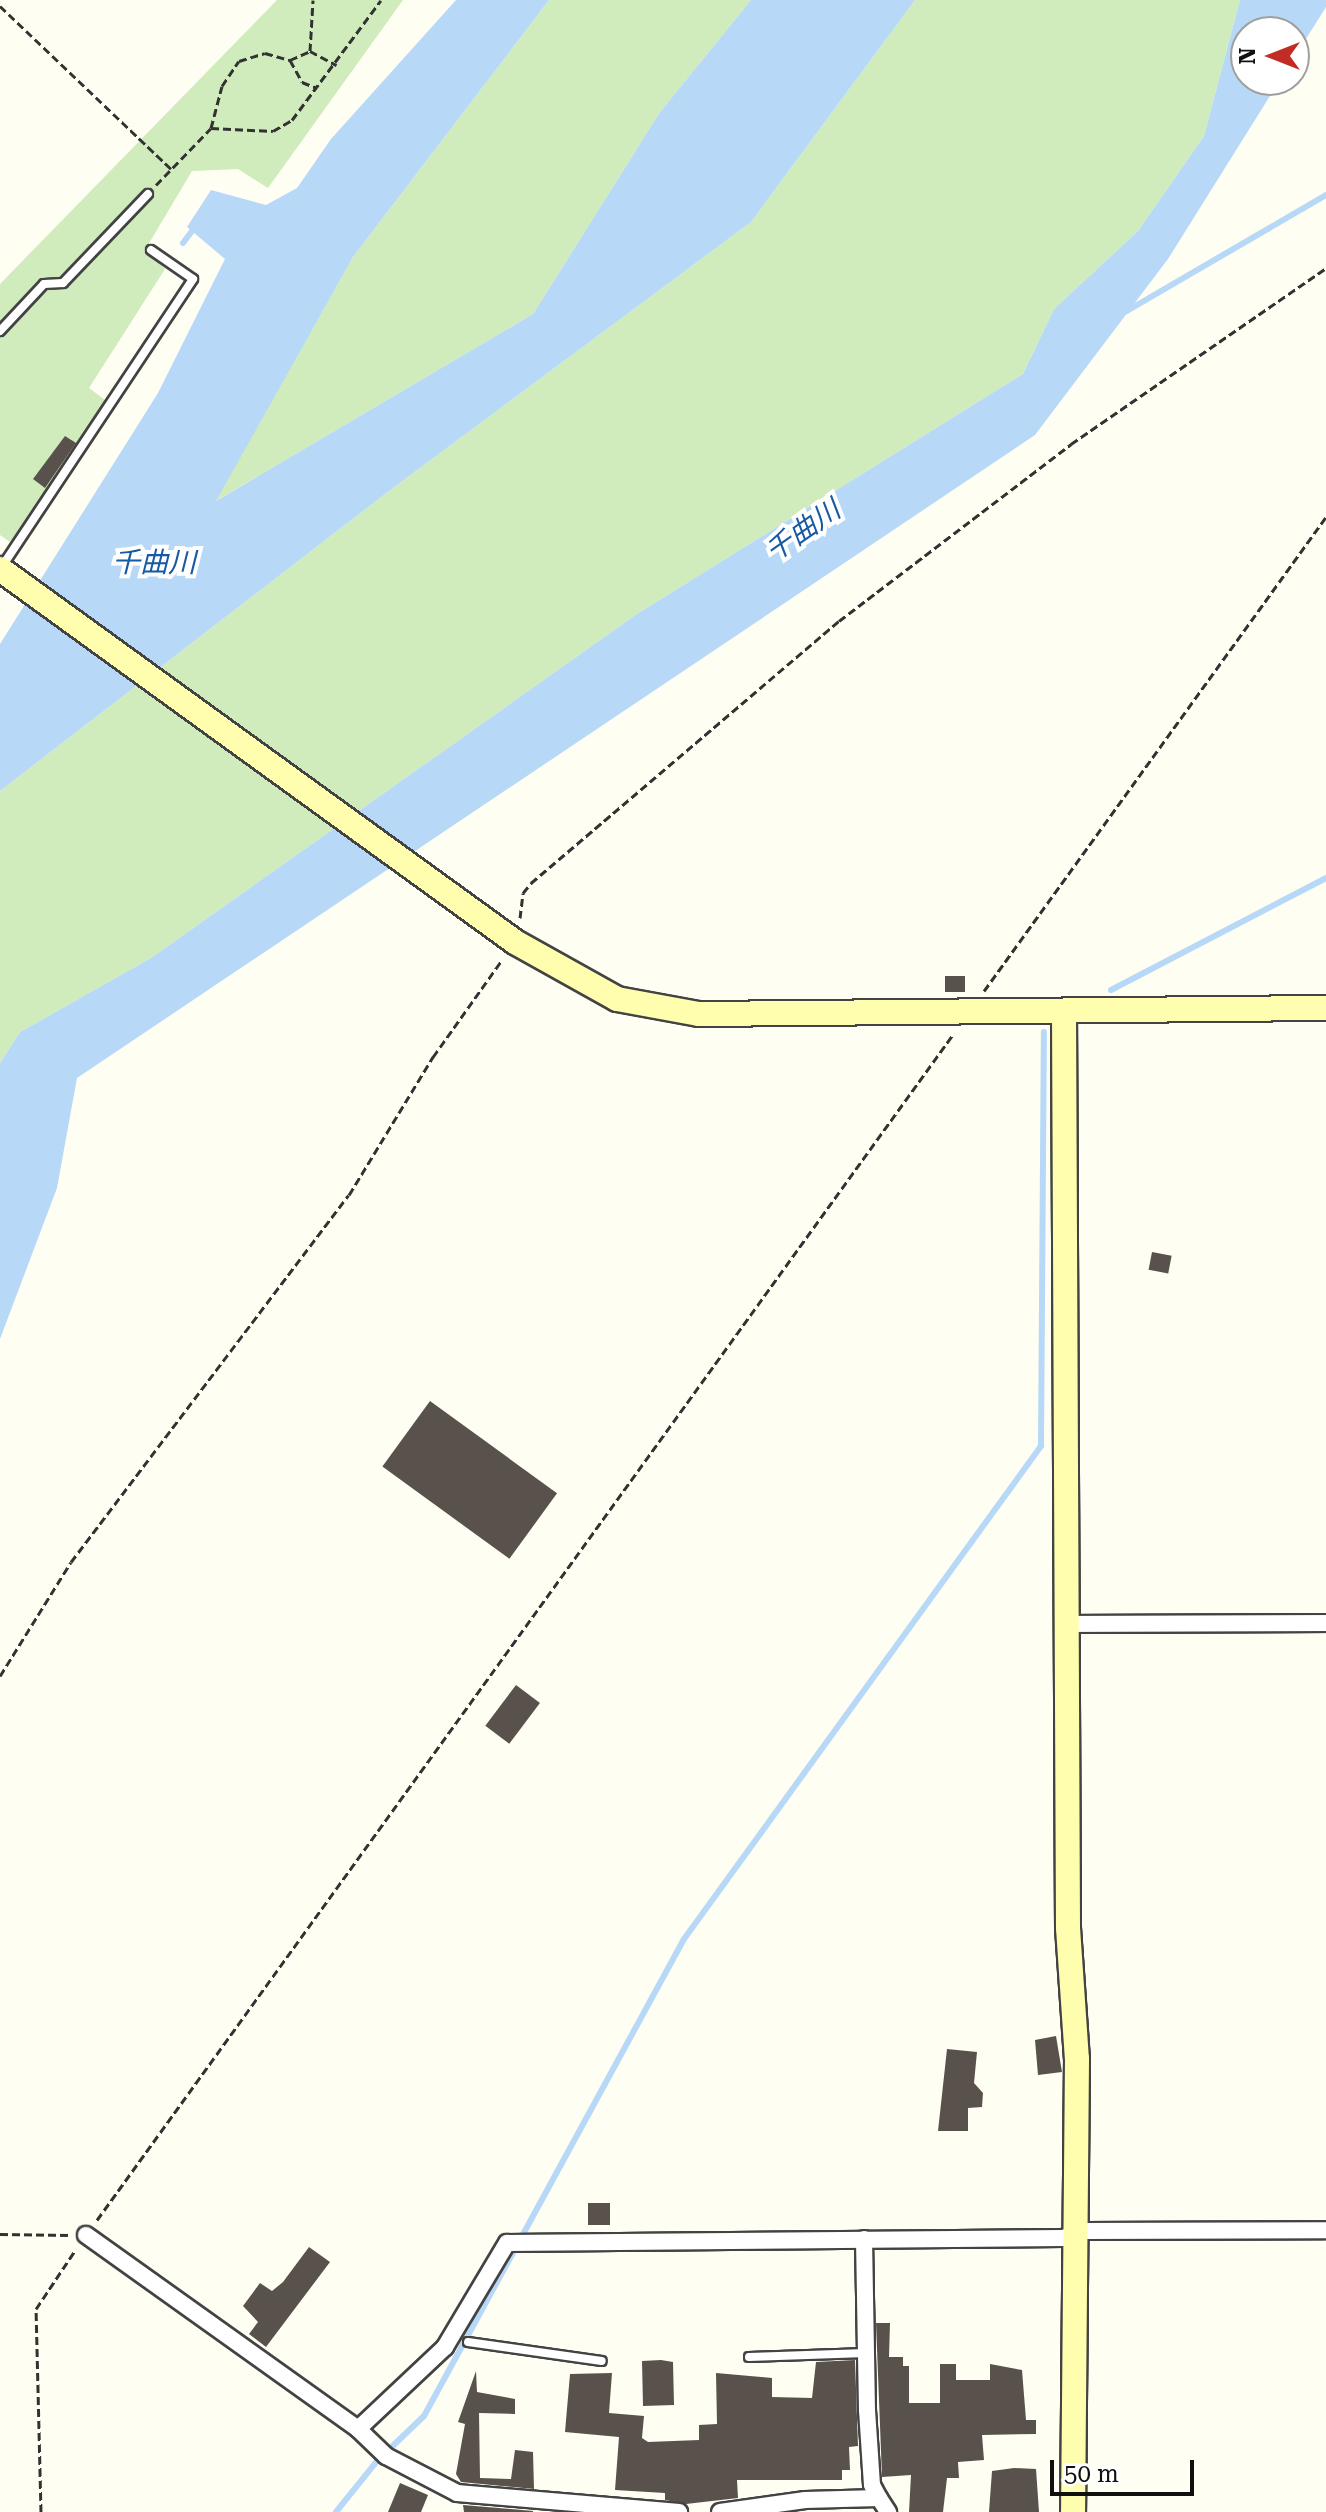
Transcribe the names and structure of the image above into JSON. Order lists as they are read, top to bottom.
{
  "water": ["千曲川"],
  "scale_bar": "50 m",
  "north": "left"
}
